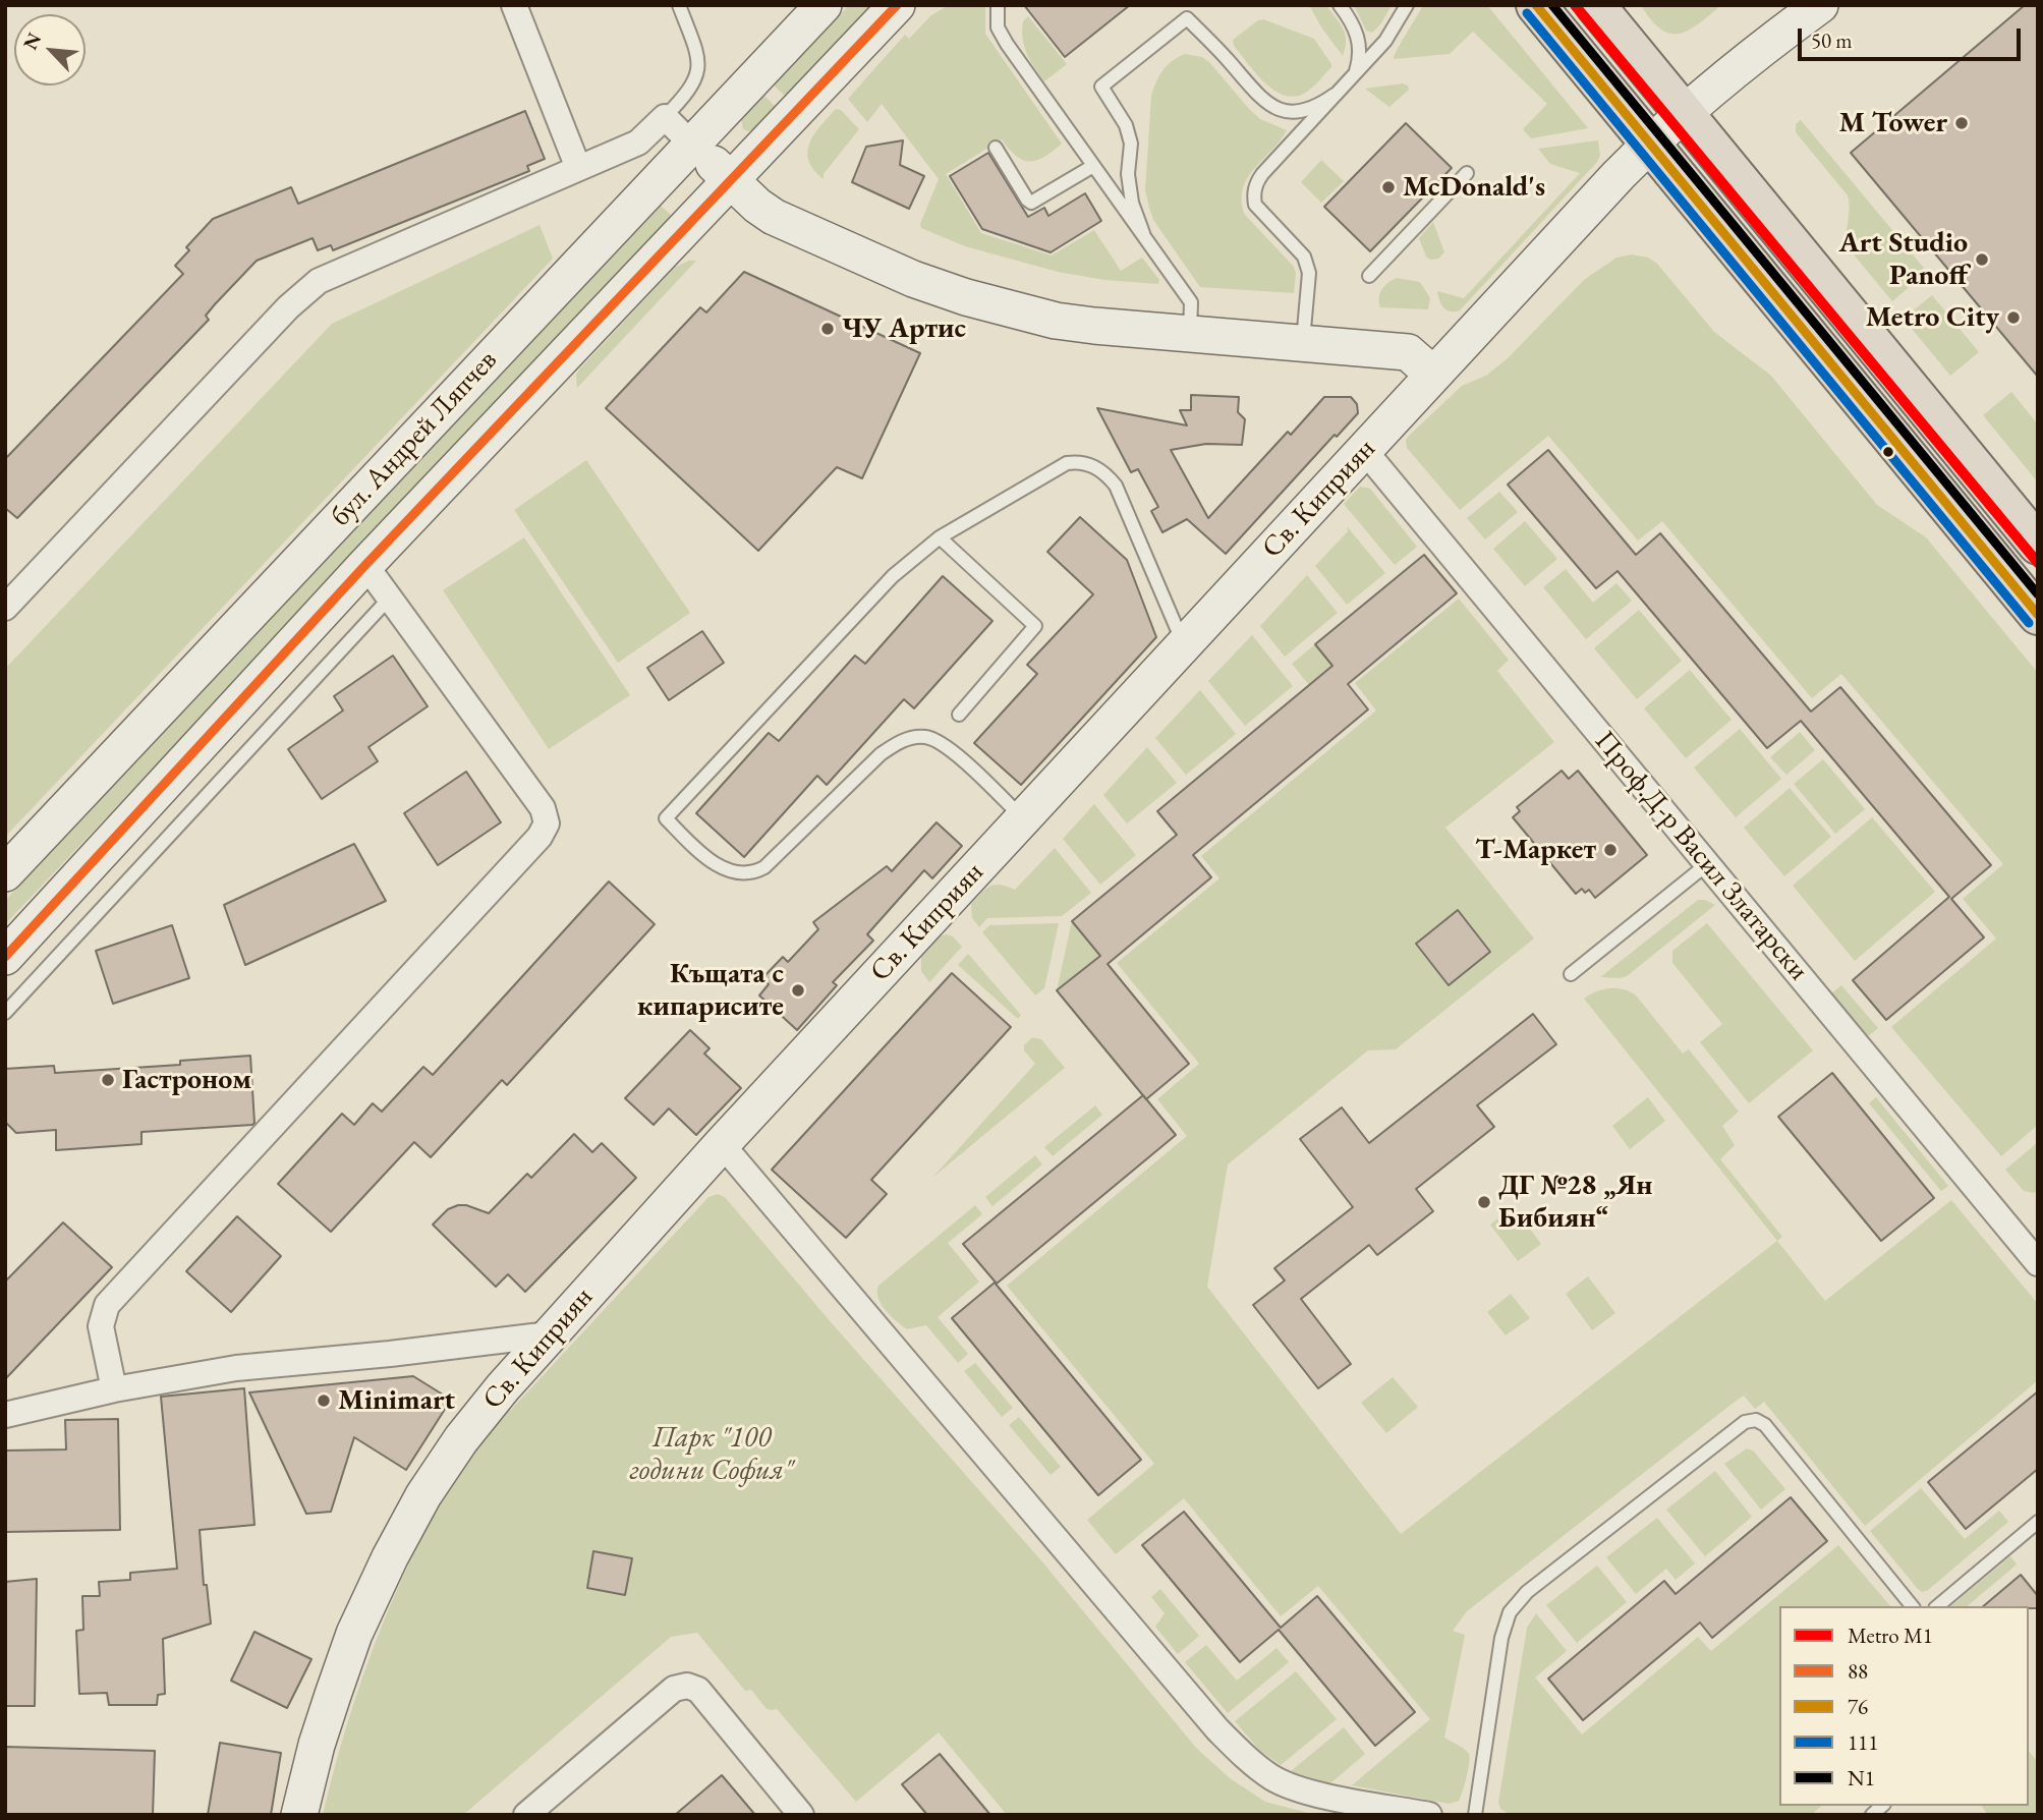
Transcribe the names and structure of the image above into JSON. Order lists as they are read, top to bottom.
{
  "streets": {
    "street": ["бул. Андрей Ляпчев", "Св. Киприян", "Проф.Д-р Васил Златарски"]
  },
  "crossings": [
    ["Св. Киприян", "Проф.Д-р Васил Златарски"]
  ],
  "parks": ["Парк \"100 години София\""],
  "places": [
    "М Tower",
    "McDonald's",
    "Art Studio Panoff",
    "Metro City",
    "ЧУ Артис",
    "Т-Маркет",
    "Къщата с кипарисите",
    "Гастроном",
    "ДГ №28 „Ян Бибиян“",
    "Minimart"
  ],
  "lines": [
    "metro line M1",
    "transit line 88",
    "transit line 76",
    "transit line N1",
    "transit line 111"
  ],
  "legend": [
    "Metro M1",
    "88",
    "76",
    "111",
    "N1"
  ],
  "scale_bar": "50 m",
  "north": "top left"
}
